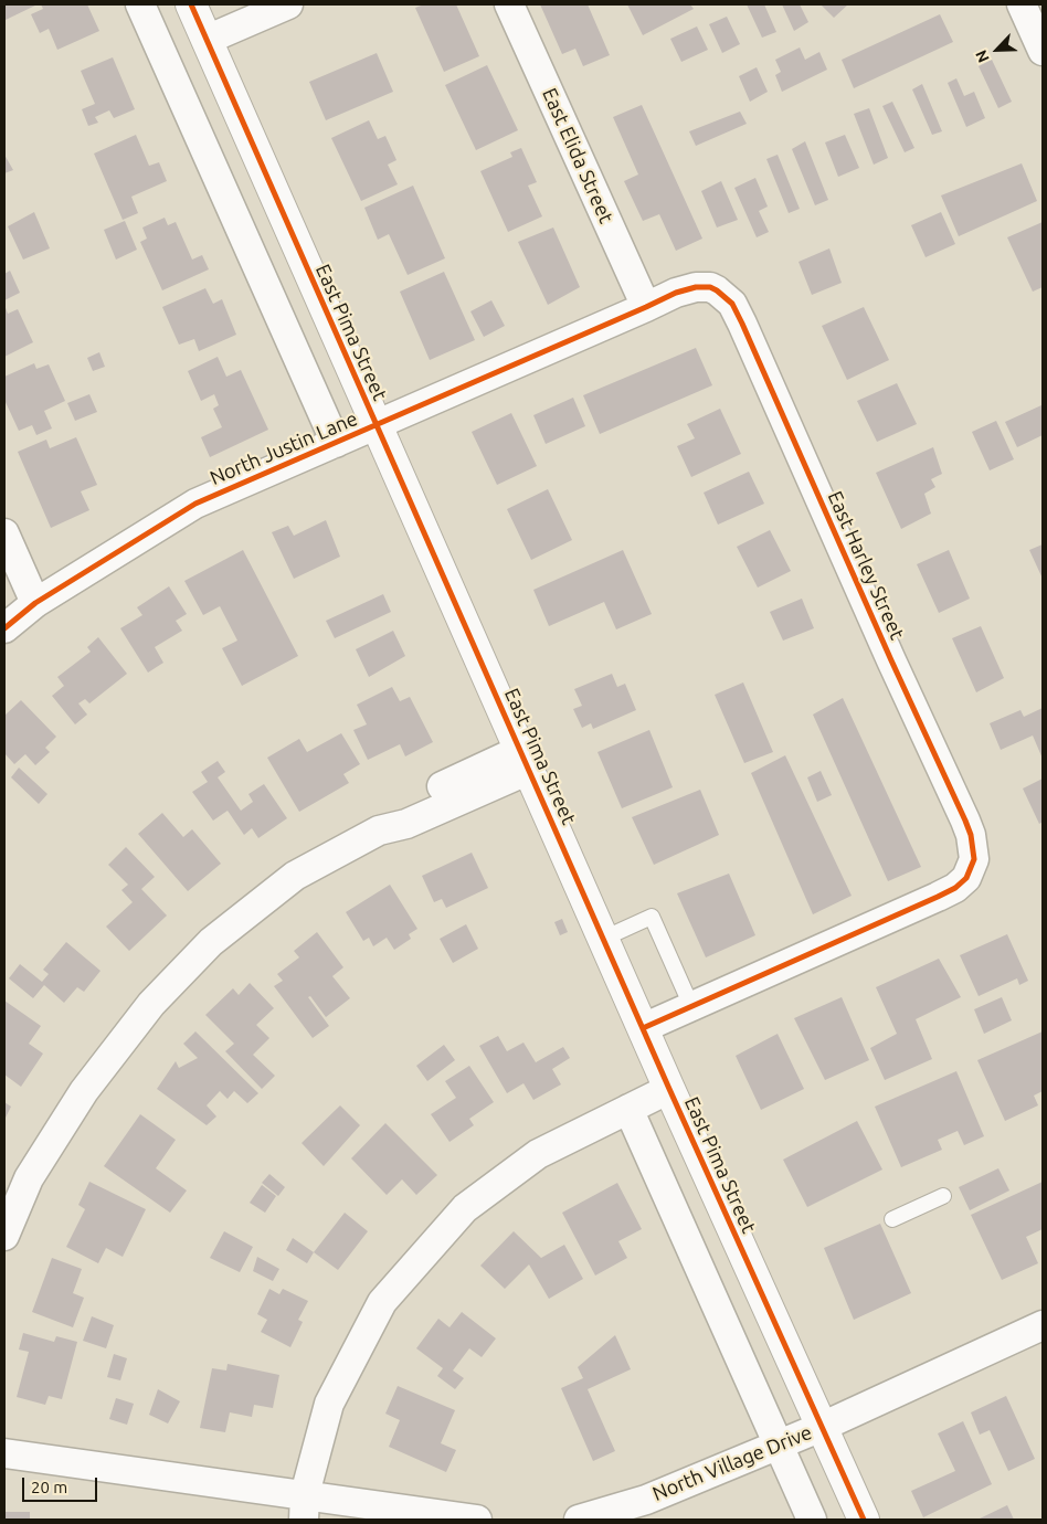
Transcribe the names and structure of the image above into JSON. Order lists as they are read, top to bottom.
{
  "streets": {
    "street": [
      "East Elida Street",
      "East Pima Street",
      "North Justin Lane",
      "East Harley Street",
      "North Village Drive"
    ]
  },
  "crossings": [
    ["East Elida Street", "North Justin Lane"],
    ["East Pima Street", "North Justin Lane"],
    ["East Pima Street", "North Village Drive"],
    ["North Justin Lane", "East Harley Street"]
  ],
  "scale_bar": "20 m",
  "north": "bottom left"
}
